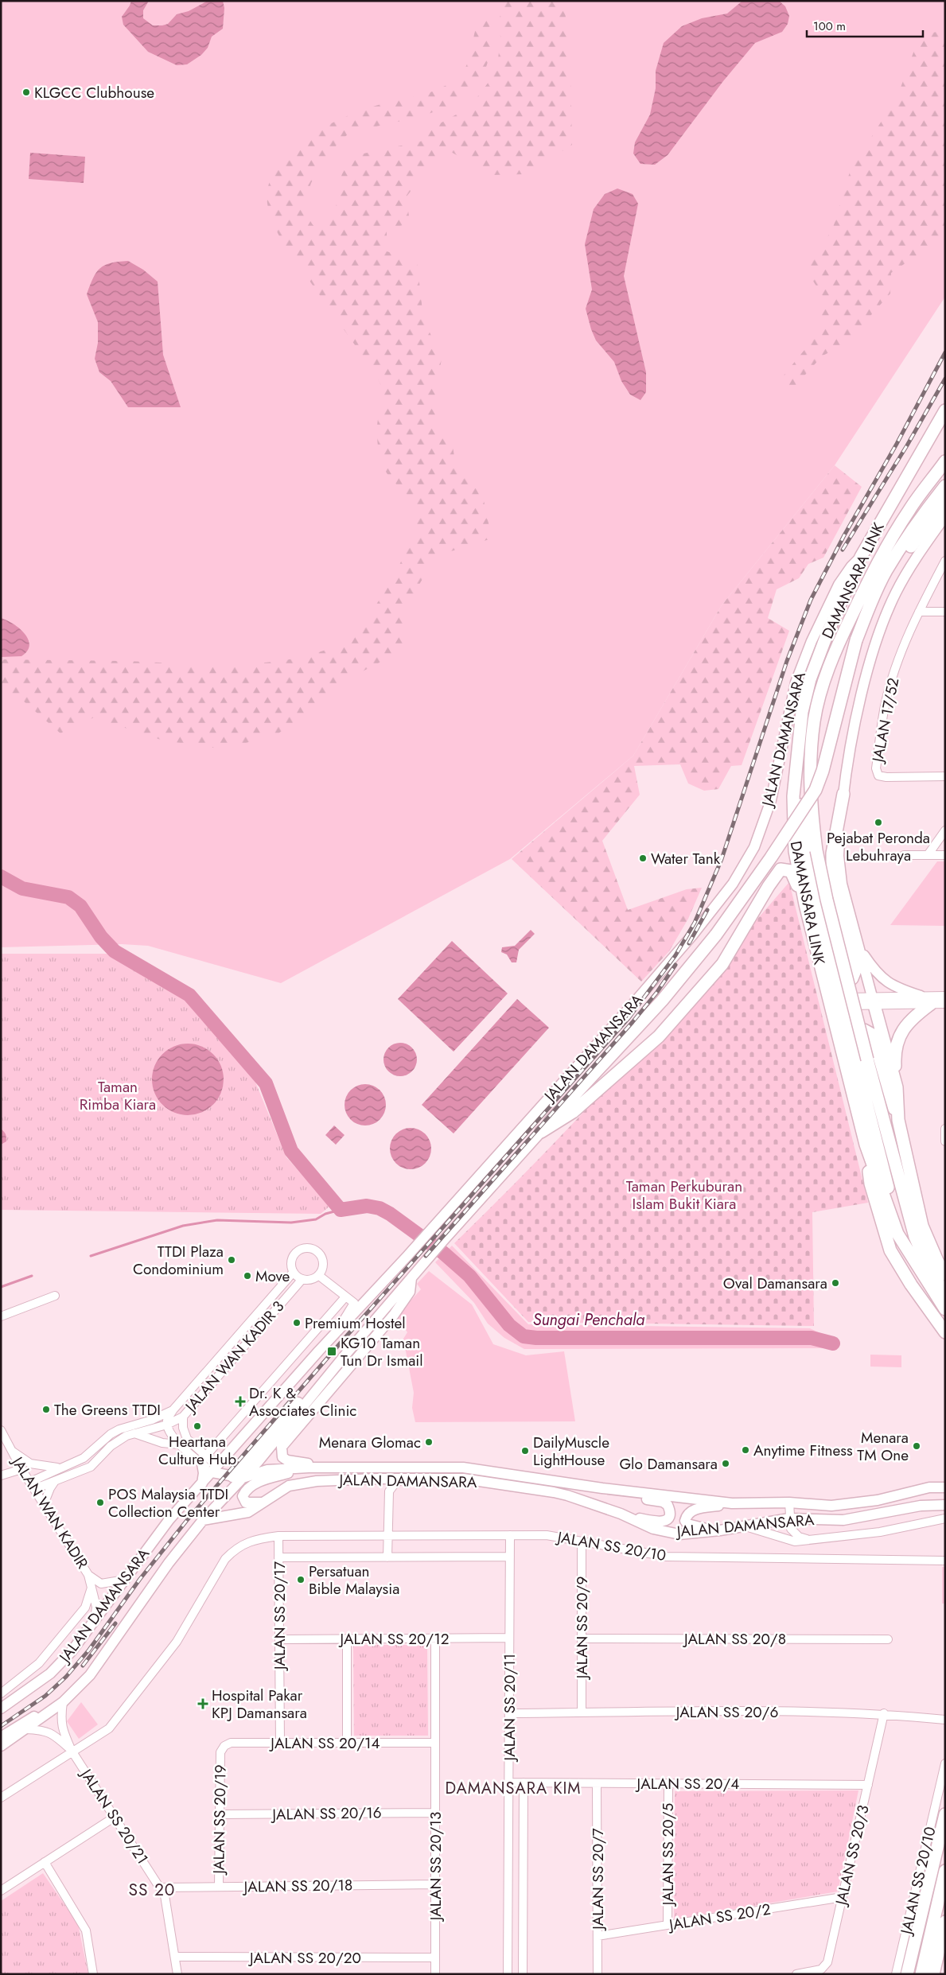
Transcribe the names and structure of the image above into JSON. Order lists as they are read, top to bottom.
{
  "streets": {
    "highway": ["DAMANSARA LINK"],
    "main road": ["JALAN DAMANSARA"],
    "street": [
      "JALAN 17/52",
      "JALAN WAN KADIR 3",
      "JALAN WAN KADIR",
      "JALAN SS 20/10",
      "JALAN SS 20/17",
      "JALAN SS 20/9",
      "JALAN SS 20/12",
      "JALAN SS 20/8",
      "JALAN SS 20/11",
      "JALAN SS 20/6",
      "JALAN SS 20/14",
      "JALAN SS 20/4",
      "JALAN SS 20/16",
      "JALAN SS 20/21",
      "JALAN SS 20/19",
      "JALAN SS 20/5",
      "JALAN SS 20/3",
      "JALAN SS 20/13",
      "JALAN SS 20/7",
      "JALAN SS 20/18",
      "JALAN SS 20/2",
      "JALAN SS 20/20"
    ]
  },
  "crossings": [
    ["DAMANSARA LINK", "JALAN DAMANSARA"],
    ["JALAN DAMANSARA", "JALAN WAN KADIR 3"],
    ["JALAN DAMANSARA", "JALAN WAN KADIR"],
    ["JALAN DAMANSARA", "JALAN SS 20/21"],
    ["JALAN WAN KADIR 3", "JALAN WAN KADIR"],
    ["JALAN SS 20/10", "JALAN SS 20/17"],
    ["JALAN SS 20/10", "JALAN SS 20/9"],
    ["JALAN SS 20/10", "JALAN SS 20/11"],
    ["JALAN SS 20/10", "JALAN SS 20/21"],
    ["JALAN SS 20/17", "JALAN SS 20/12"],
    ["JALAN SS 20/17", "JALAN SS 20/14"],
    ["JALAN SS 20/9", "JALAN SS 20/8"],
    ["JALAN SS 20/9", "JALAN SS 20/6"],
    ["JALAN SS 20/12", "JALAN SS 20/11"],
    ["JALAN SS 20/12", "JALAN SS 20/13"],
    ["JALAN SS 20/11", "JALAN SS 20/6"],
    ["JALAN SS 20/11", "JALAN SS 20/4"],
    ["JALAN SS 20/6", "JALAN SS 20/3"],
    ["JALAN SS 20/14", "JALAN SS 20/19"],
    ["JALAN SS 20/14", "JALAN SS 20/13"],
    ["JALAN SS 20/4", "JALAN SS 20/5"],
    ["JALAN SS 20/4", "JALAN SS 20/3"],
    ["JALAN SS 20/4", "JALAN SS 20/7"],
    ["JALAN SS 20/16", "JALAN SS 20/19"],
    ["JALAN SS 20/16", "JALAN SS 20/13"],
    ["JALAN SS 20/21", "JALAN SS 20/18"],
    ["JALAN SS 20/21", "JALAN SS 20/20"],
    ["JALAN SS 20/19", "JALAN SS 20/18"],
    ["JALAN SS 20/5", "JALAN SS 20/2"],
    ["JALAN SS 20/3", "JALAN SS 20/2"],
    ["JALAN SS 20/13", "JALAN SS 20/18"],
    ["JALAN SS 20/13", "JALAN SS 20/20"],
    ["JALAN SS 20/7", "JALAN SS 20/2"]
  ],
  "districts": ["DAMANSARA KIM", "SS 20"],
  "water": ["Sungai Penchala"],
  "parks": ["Taman Rimba Kiara", "Taman Perkuburan Islam Bukit Kiara"],
  "places": {
    "other": [
      "KLGCC Clubhouse",
      "Pejabat Peronda Lebuhraya",
      "Water Tank",
      "TTDI Plaza Condominium",
      "Move",
      "Oval Damansara",
      "Premium Hostel",
      "The Greens TTDI",
      "Heartana Culture Hub",
      "Menara Glomac",
      "Menara TM One",
      "Anytime Fitness",
      "DailyMuscle LightHouse",
      "Glo Damansara",
      "POS Malaysia TTDI Collection Center",
      "Persatuan Bible Malaysia"
    ],
    "transit": ["KG10 Taman Tun Dr Ismail"],
    "health": ["Dr. K & Associates Clinic", "Hospital Pakar KPJ Damansara"]
  },
  "scale_bar": "100 m"
}
